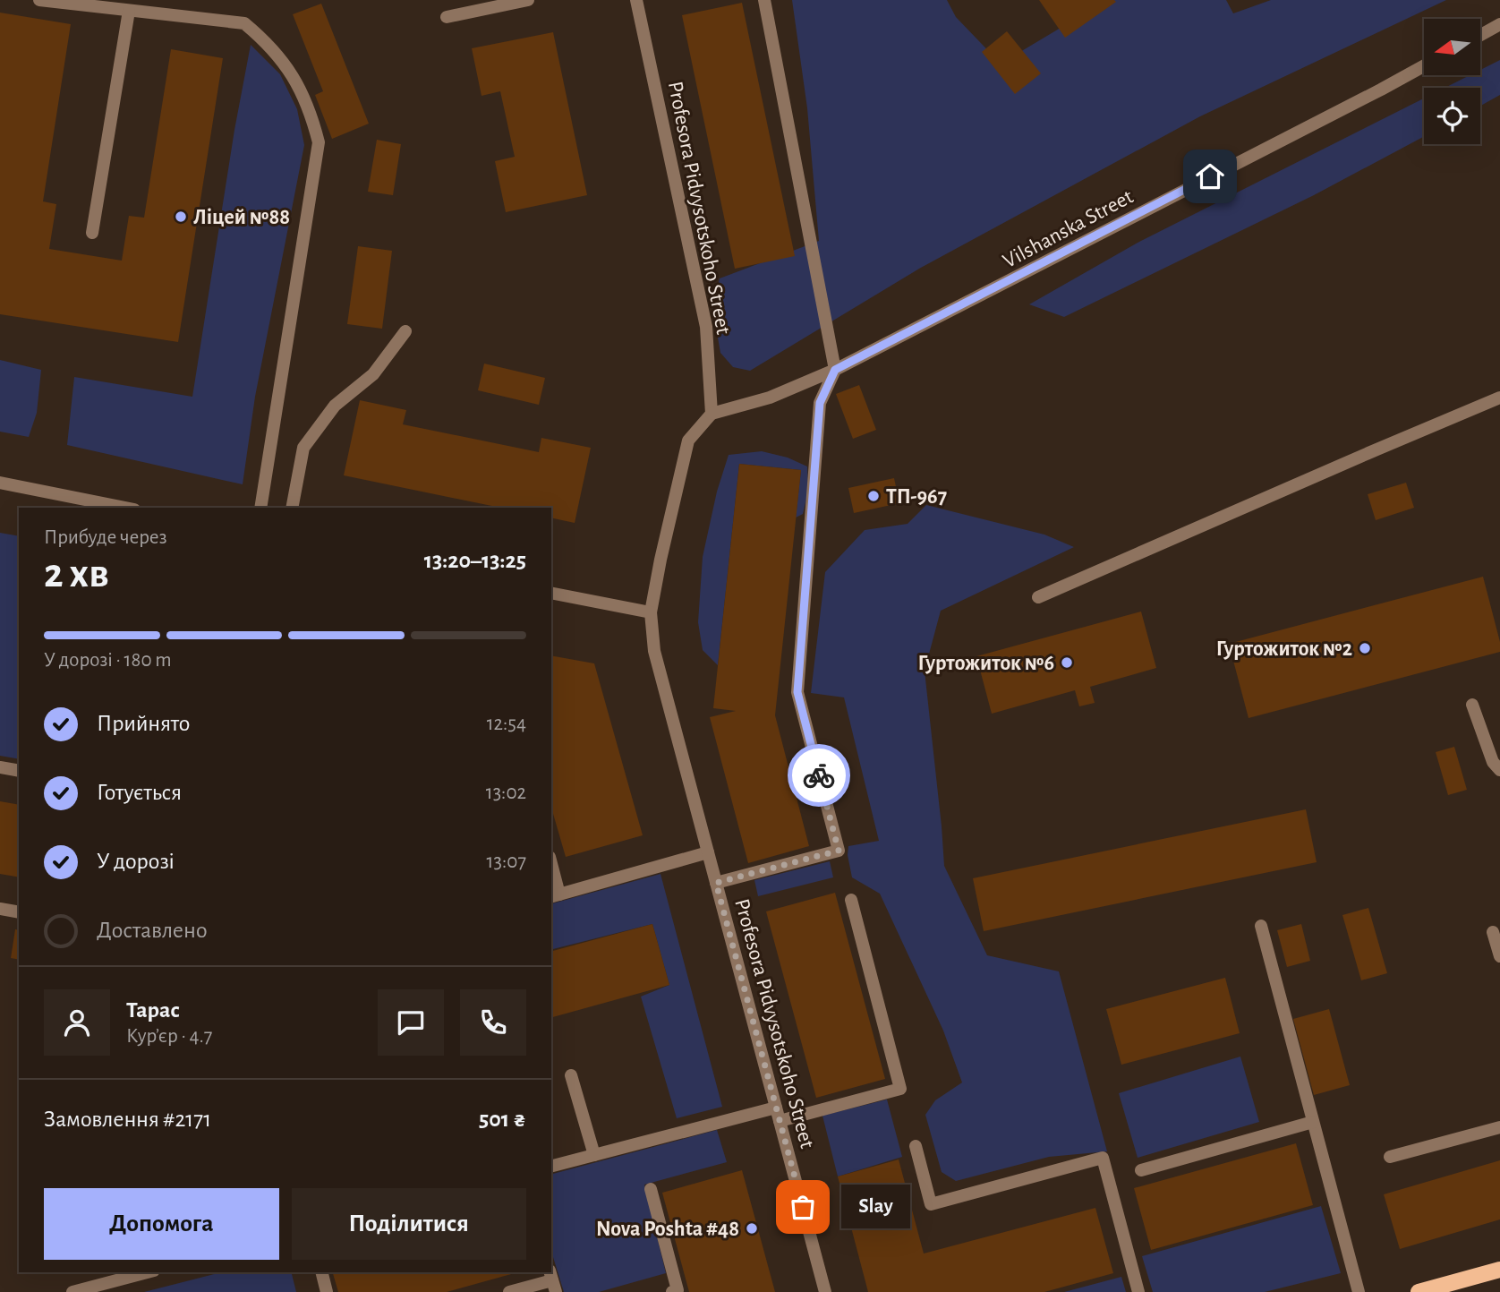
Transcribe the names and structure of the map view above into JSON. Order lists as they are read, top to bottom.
{
  "streets": {
    "street": ["Profesora Pidvysotskoho Street", "Vilshanska Street"]
  },
  "crossings": [
    ["Profesora Pidvysotskoho Street", "Vilshanska Street"]
  ],
  "places": [
    "Ліцей №88",
    "ТП-967",
    "Гуртожиток №2",
    "Гуртожиток №6",
    "Slay",
    "Nova Poshta #48"
  ],
  "north": "left",
  "page": {
    "heading": ["2 хв", "Прибуде через", "13:20–13:25"],
    "panel": [
      "Тарас",
      "Кур’єр · 4.7",
      "Замовлення #2171",
      "501 ₴"
    ],
    "bar": "У дорозі · 180 m",
    "list": [
      ["Прийнято", "12:54"],
      ["Готується", "13:02"],
      ["У дорозі", "13:07"],
      "Доставлено"
    ],
    "buttons": ["Допомога", "Поділитися"],
    "bubble": "Slay"
  }
}
